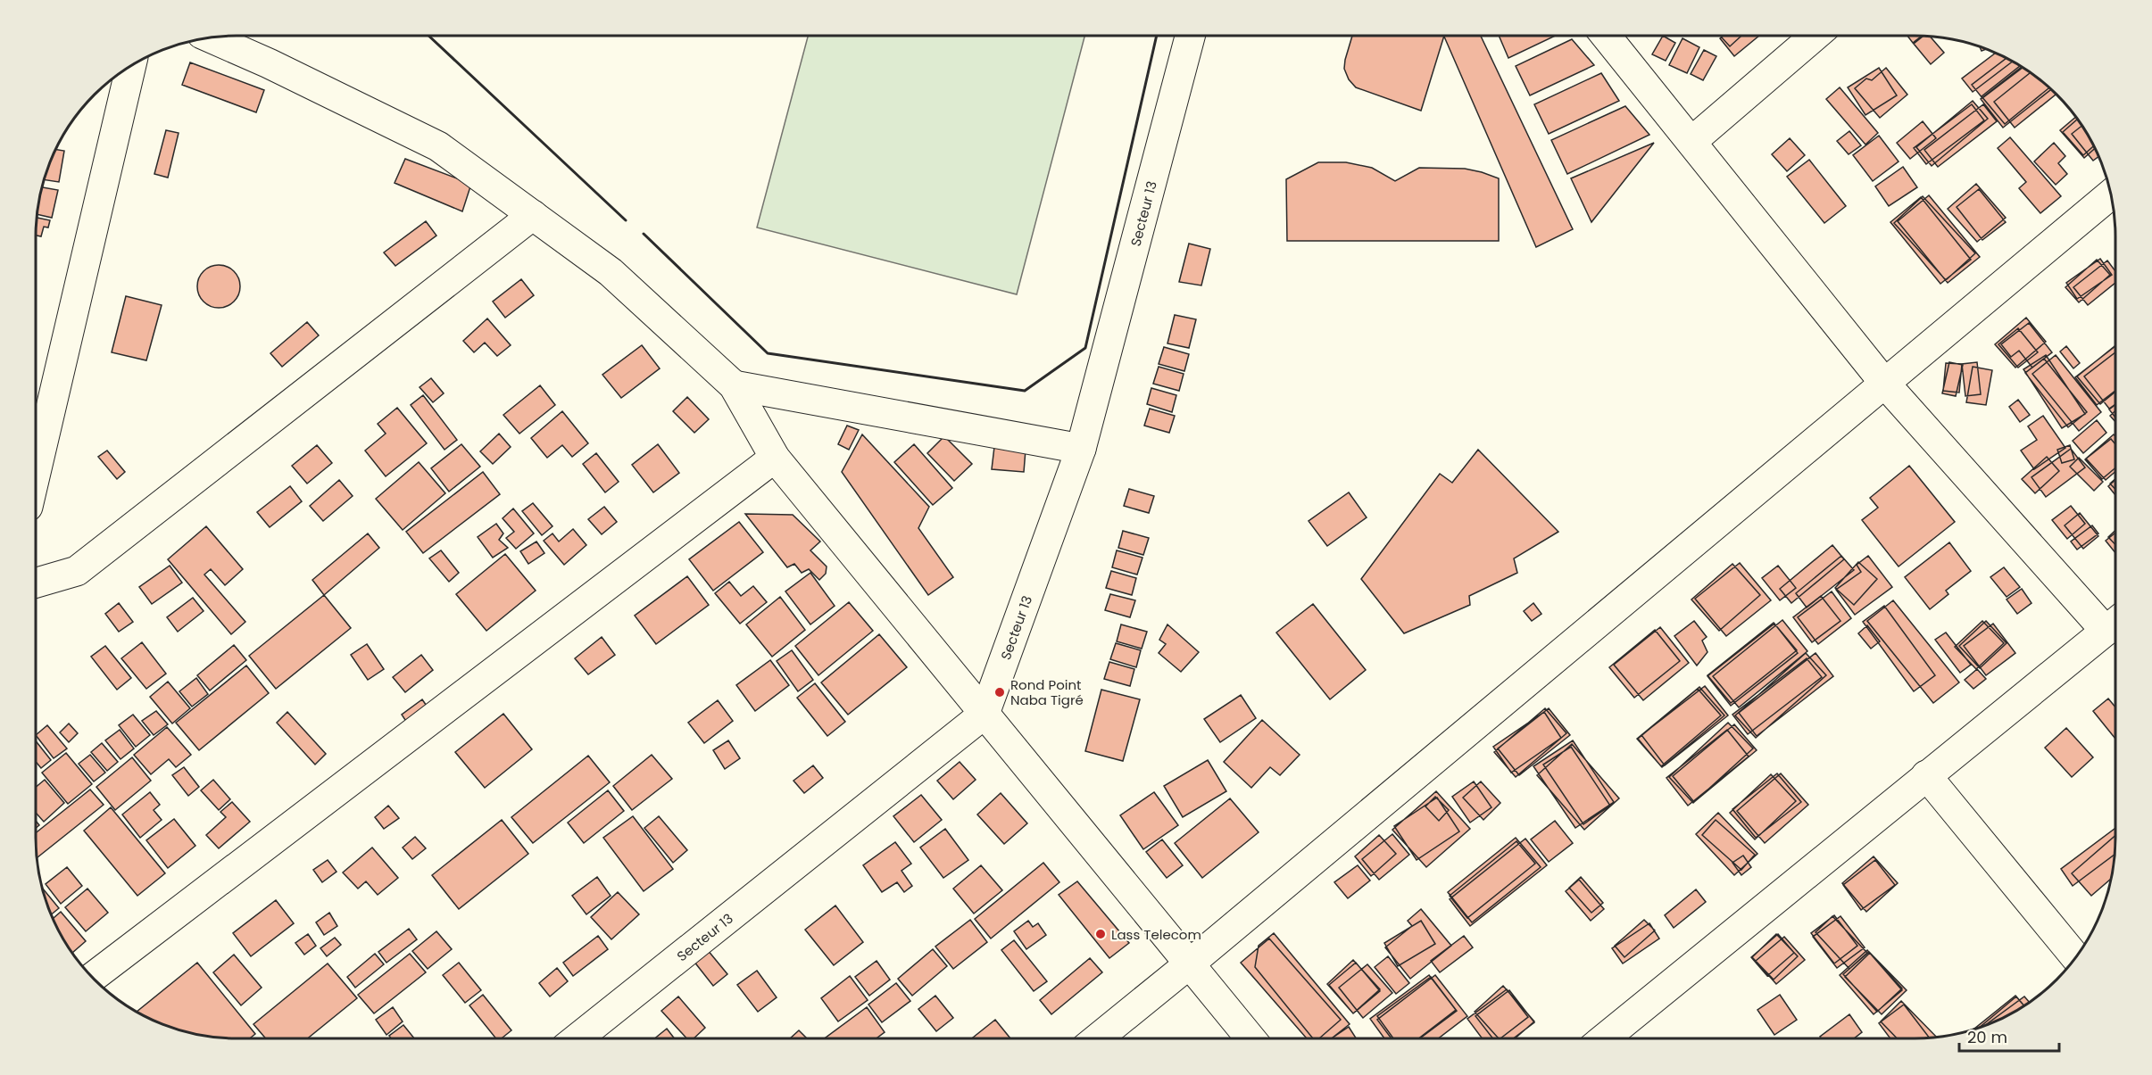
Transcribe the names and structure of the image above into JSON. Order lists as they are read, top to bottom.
{
  "streets": {
    "street": ["Secteur 13"]
  },
  "places": ["Rond Point Naba Tigré", "Lass Telecom"],
  "scale_bar": "20 m"
}
